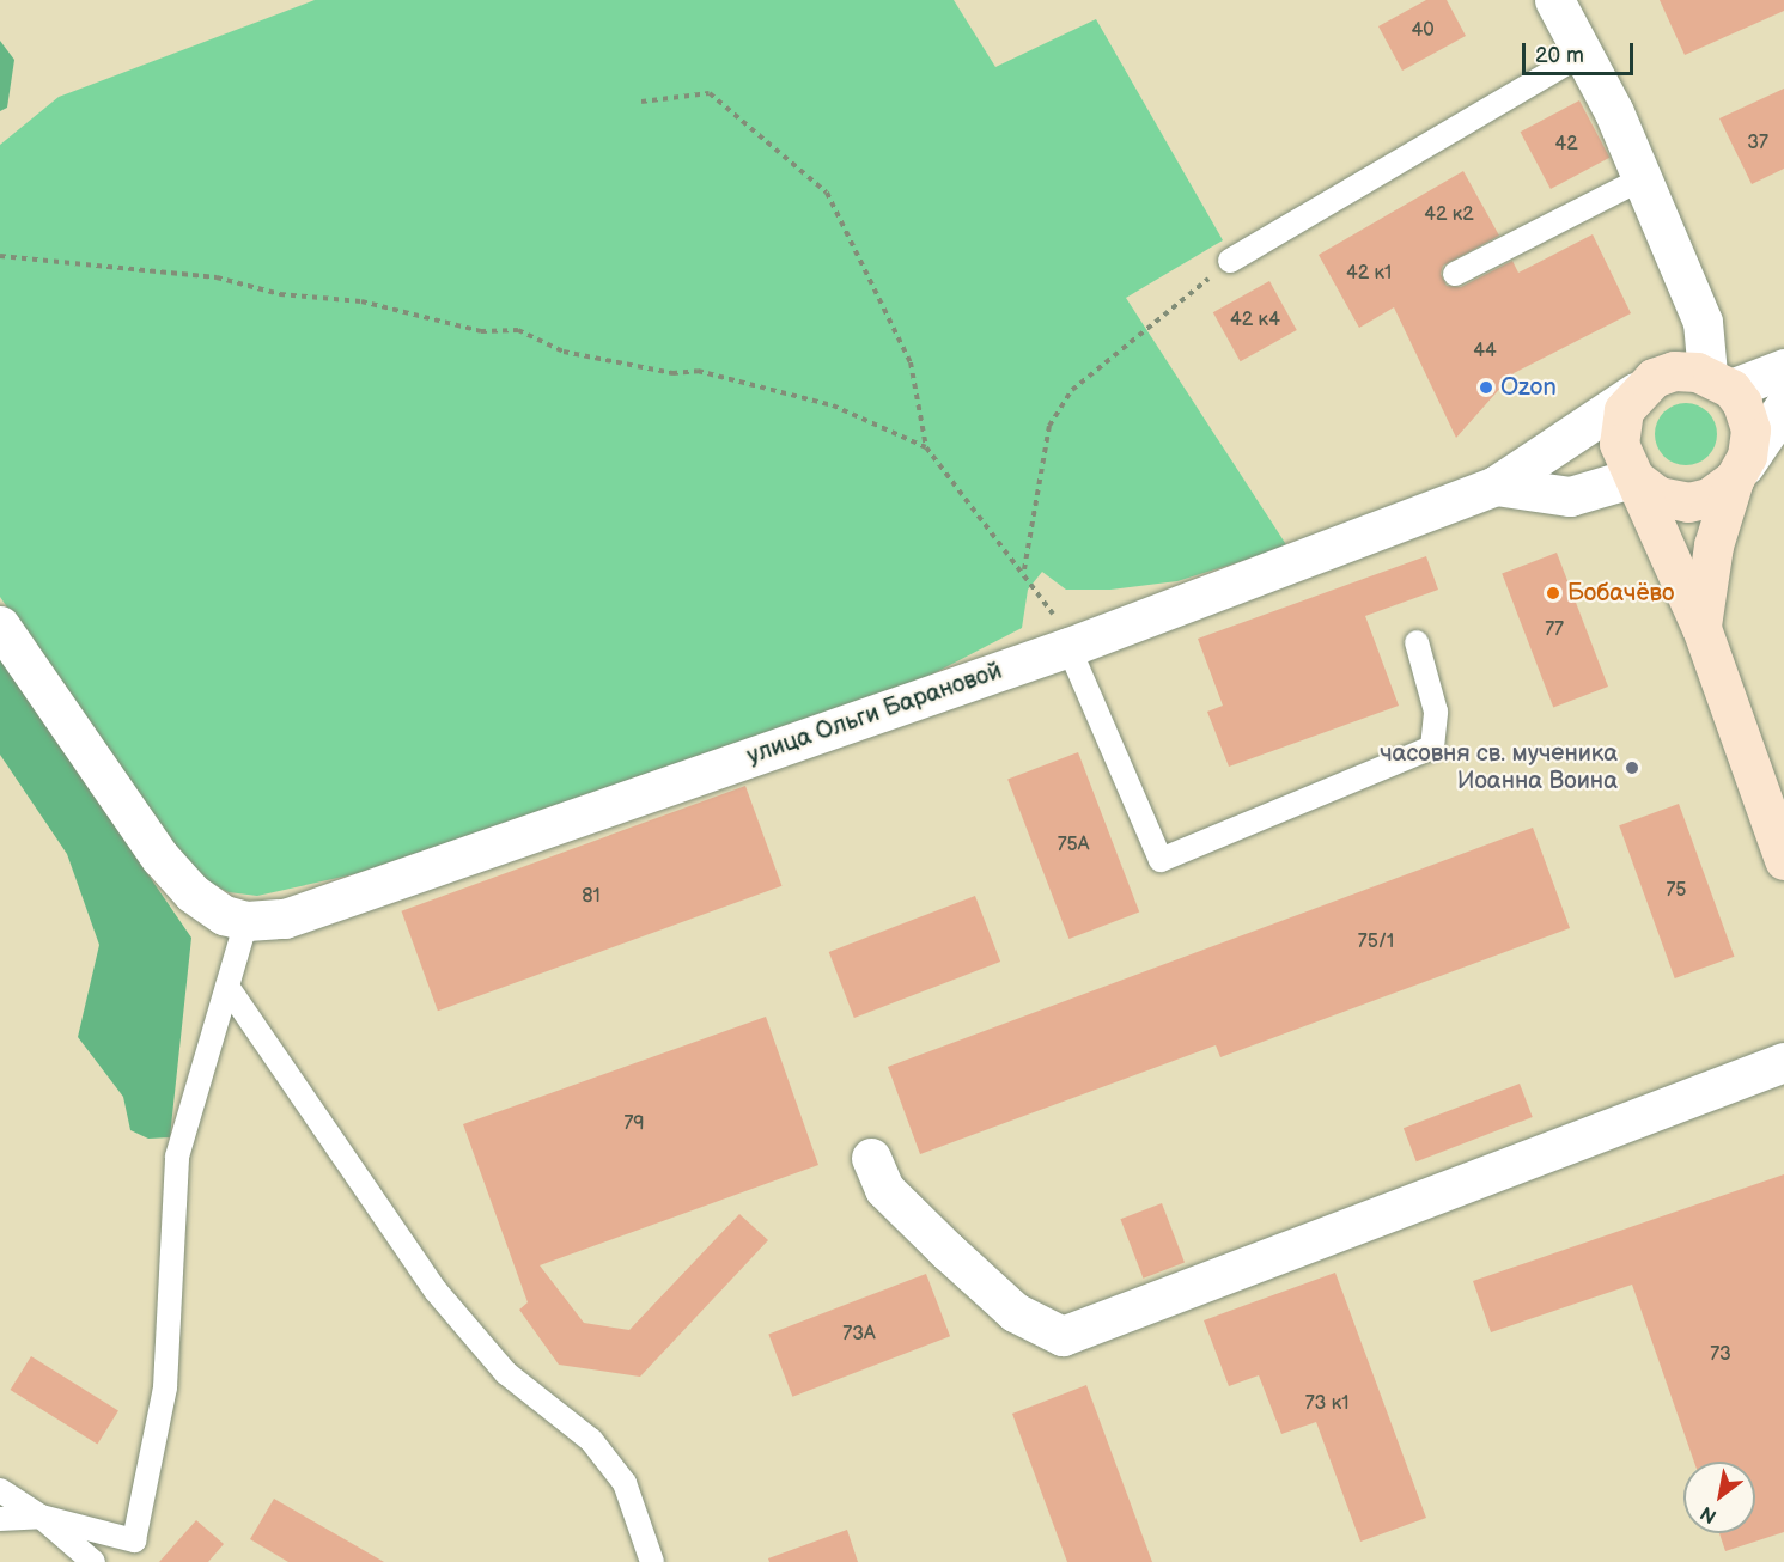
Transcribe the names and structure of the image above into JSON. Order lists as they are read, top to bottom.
{
  "streets": {
    "street": ["улица Ольги Барановой"]
  },
  "places": ["Ozon", "Бобачёво", "часовня св. мученика Иоанна Воина"],
  "house_numbers": [
    "40",
    "37",
    "42",
    "42 к2",
    "42 к1",
    "42 к4",
    "44",
    "77",
    "75А",
    "75",
    "81",
    "75/1",
    "79",
    "73А",
    "73",
    "73 к1"
  ],
  "scale_bar": "20 m",
  "north": "bottom left"
}
